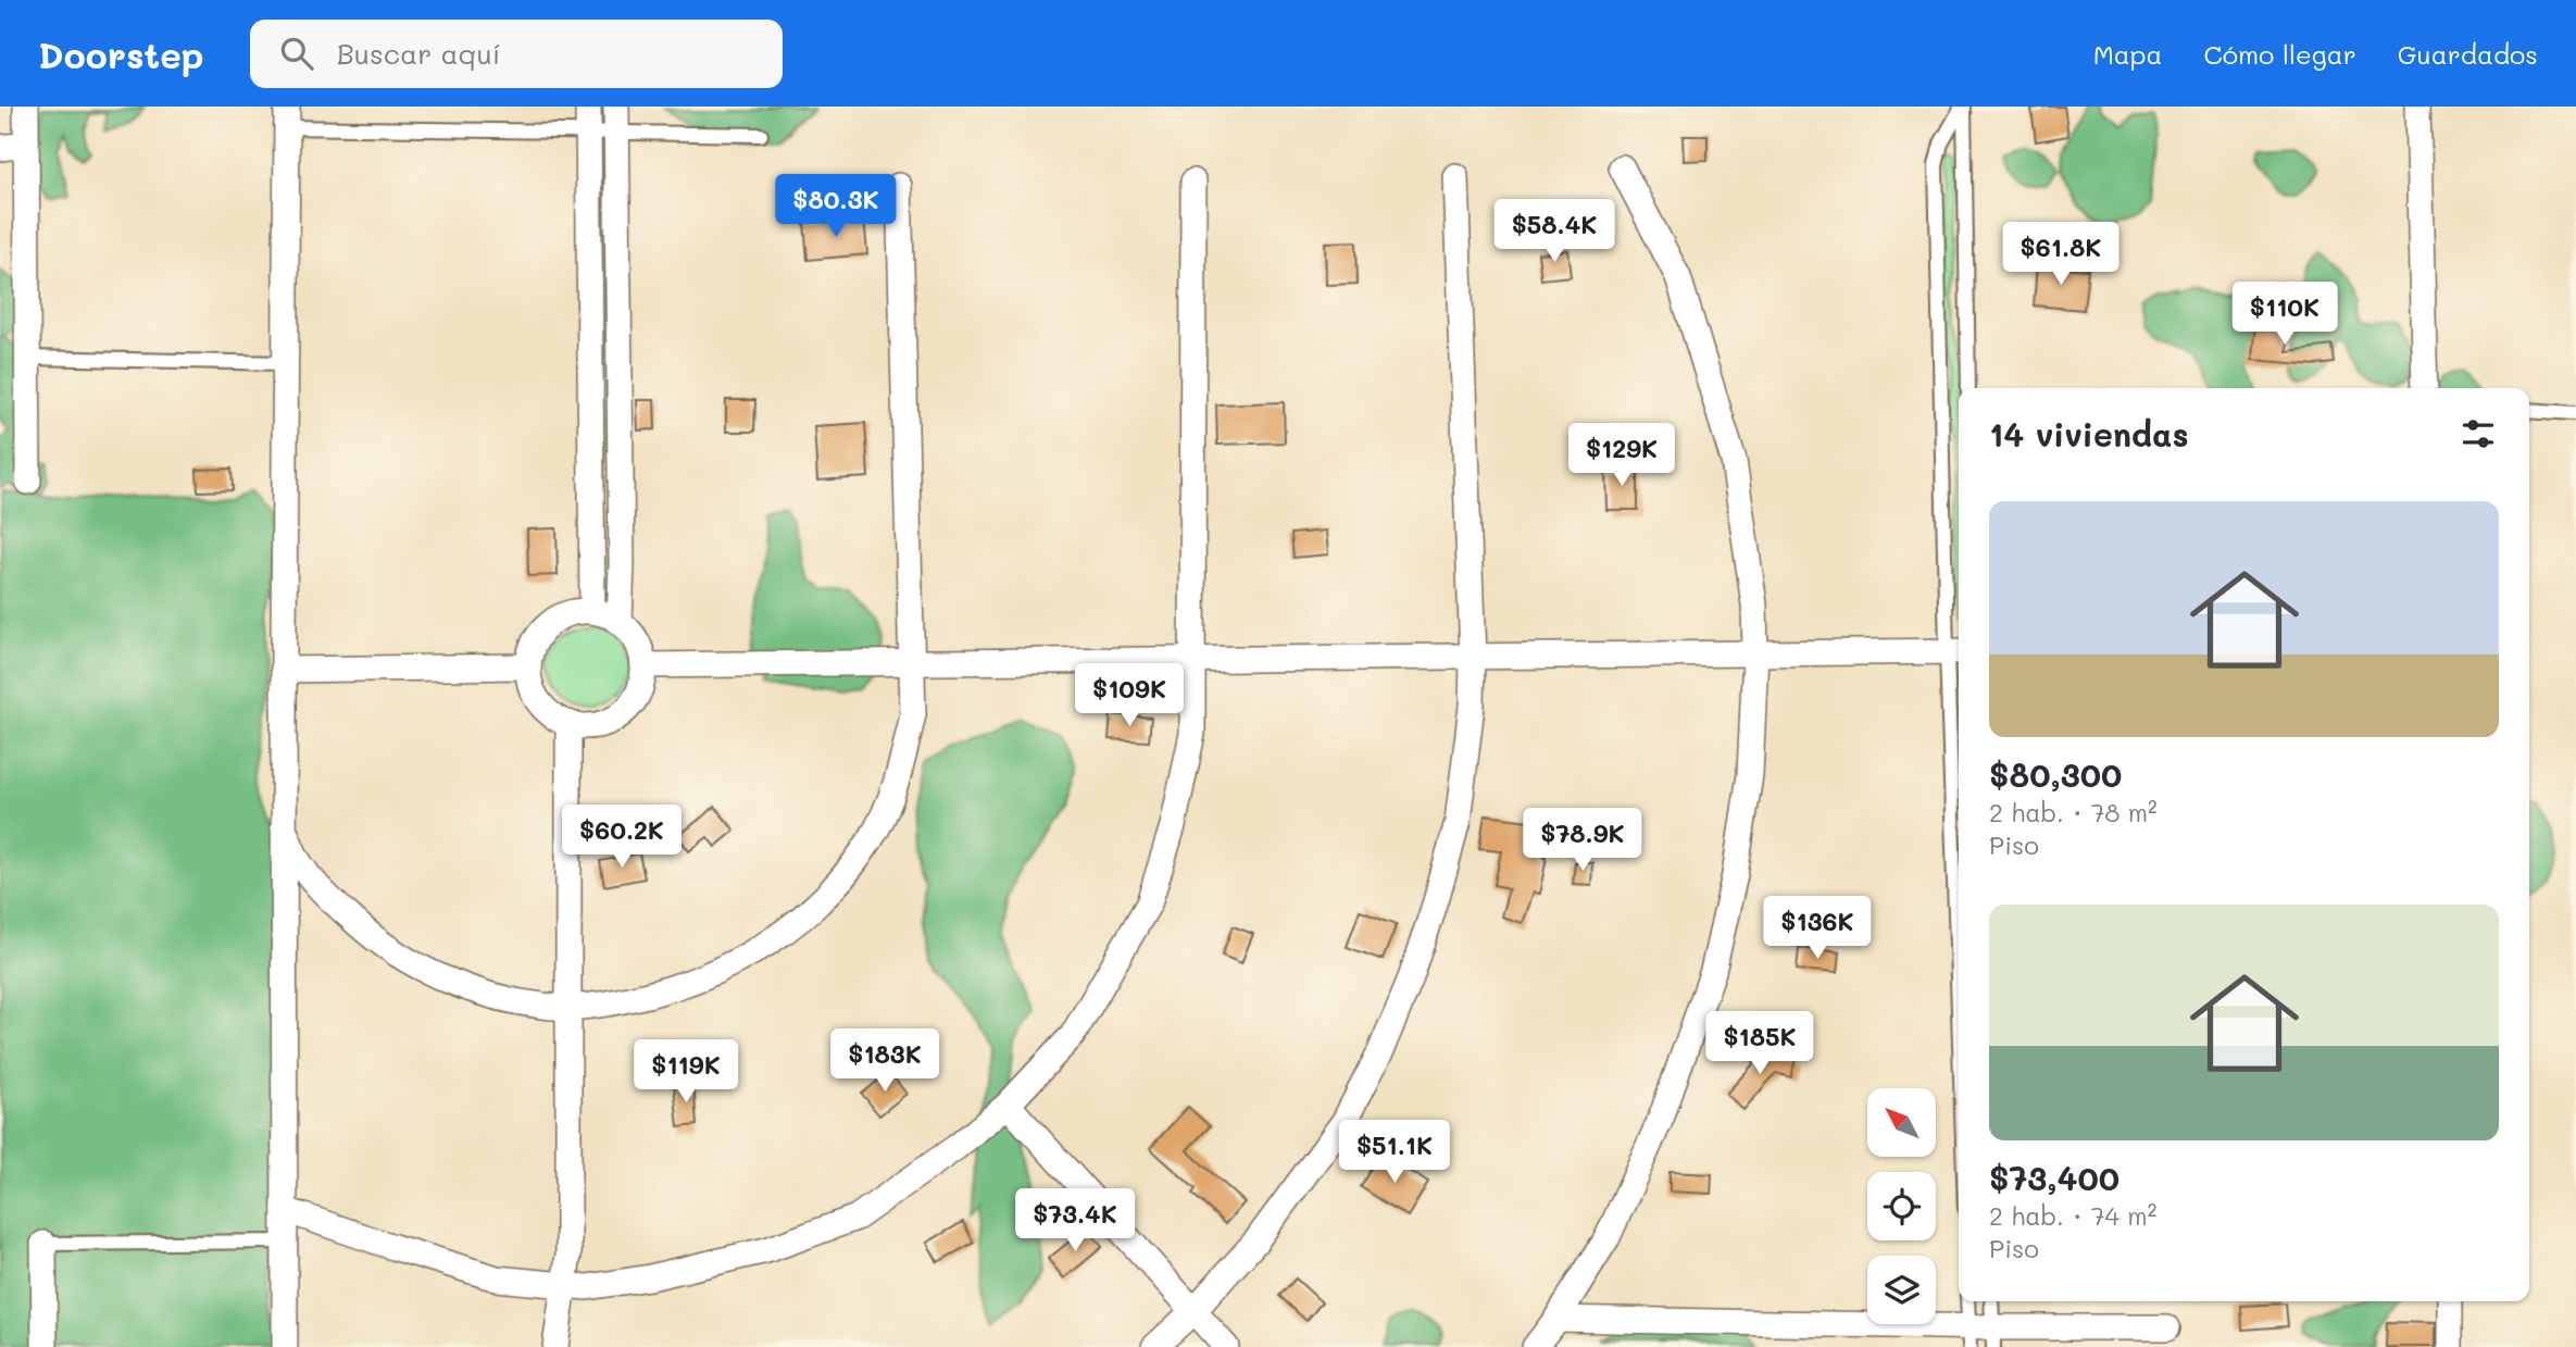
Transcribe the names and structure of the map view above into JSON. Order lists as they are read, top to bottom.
{
  "north": "top left",
  "page": {
    "header": "Doorstep",
    "search": "Buscar aquí",
    "nav": ["Mapa", "Cómo llegar", "Guardados"],
    "price": [
      "$80.3K",
      "$58.4K",
      "$61.8K",
      "$110K",
      "$129K",
      "$109K",
      "$60.2K",
      "$78.9K",
      "$136K",
      "$185K",
      "$183K",
      "$119K",
      "$51.1K",
      "$73.4K"
    ],
    "heading": "14 viviendas",
    "list": [
      {
        "name": "$80,300",
        "note": "2 hab. · 78 m² · Piso"
      },
      {
        "name": "$73,400",
        "note": "2 hab. · 74 m² · Piso"
      }
    ]
  }
}
